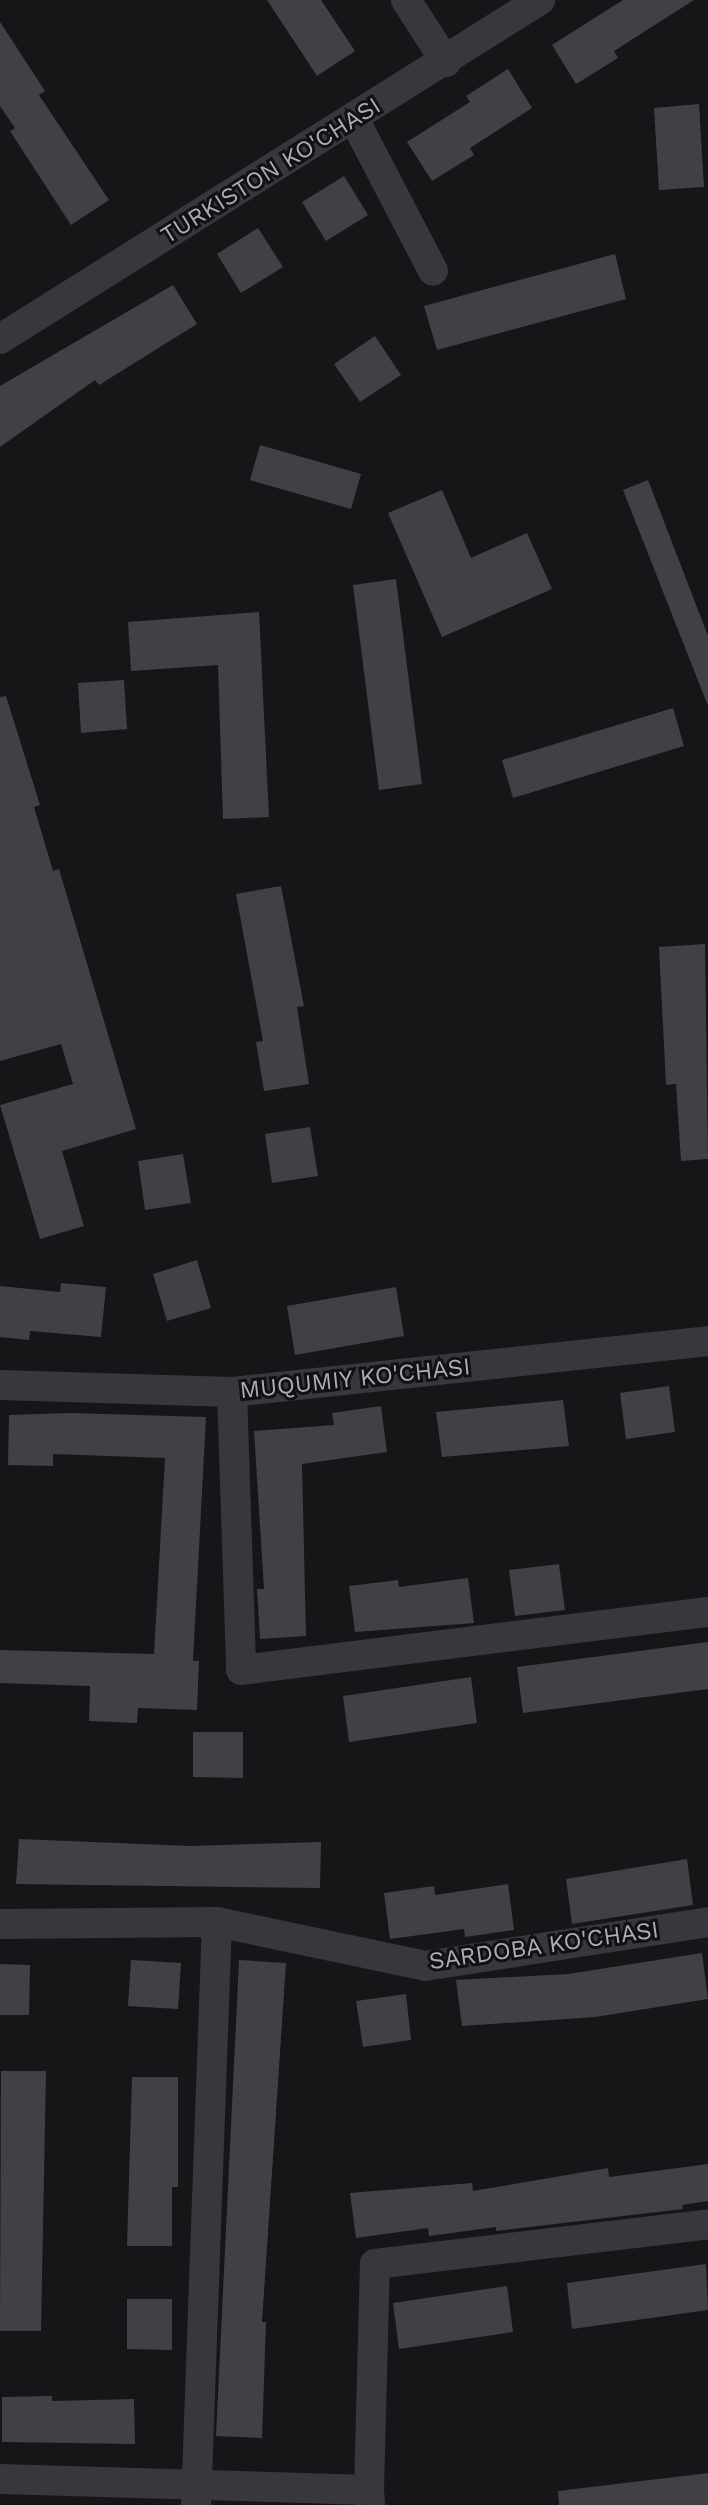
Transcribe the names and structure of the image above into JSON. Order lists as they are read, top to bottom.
{
  "streets": {
    "street": ["TURKISTON KO'CHASI", "MUQUMIY KO'CHASI", "SARDOBA KO'CHASI"]
  }
}
